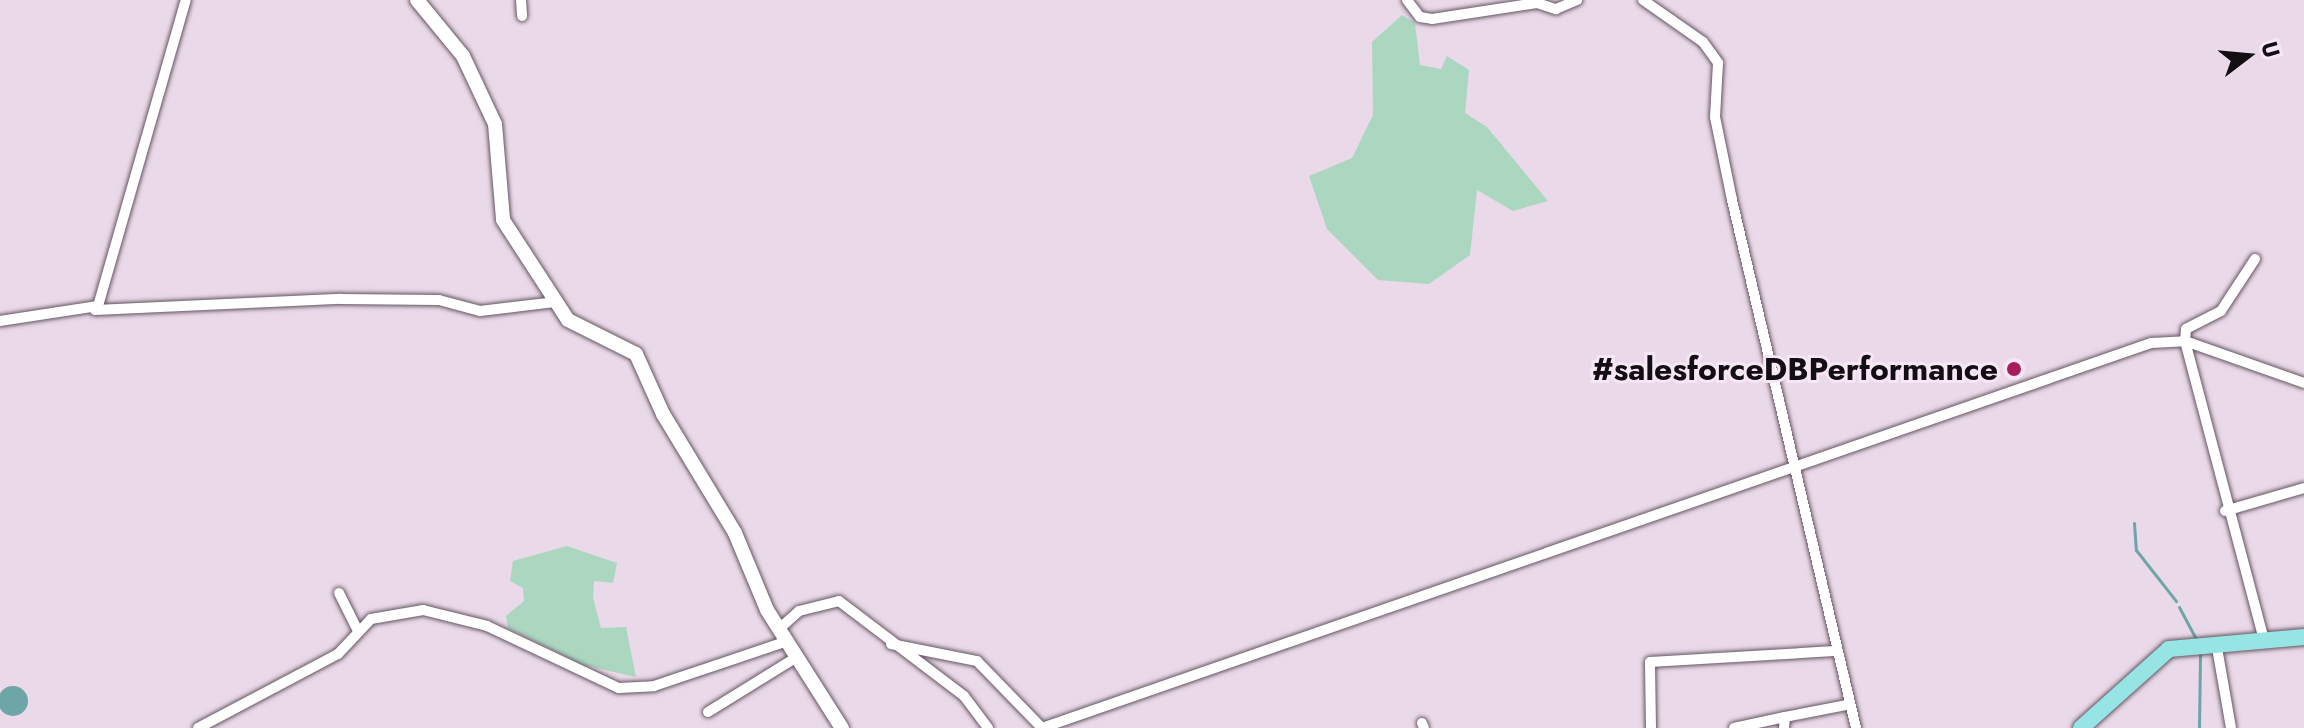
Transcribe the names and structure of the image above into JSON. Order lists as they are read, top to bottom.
{
  "places": ["#salesforceDBPerformance"],
  "north": "right"
}
